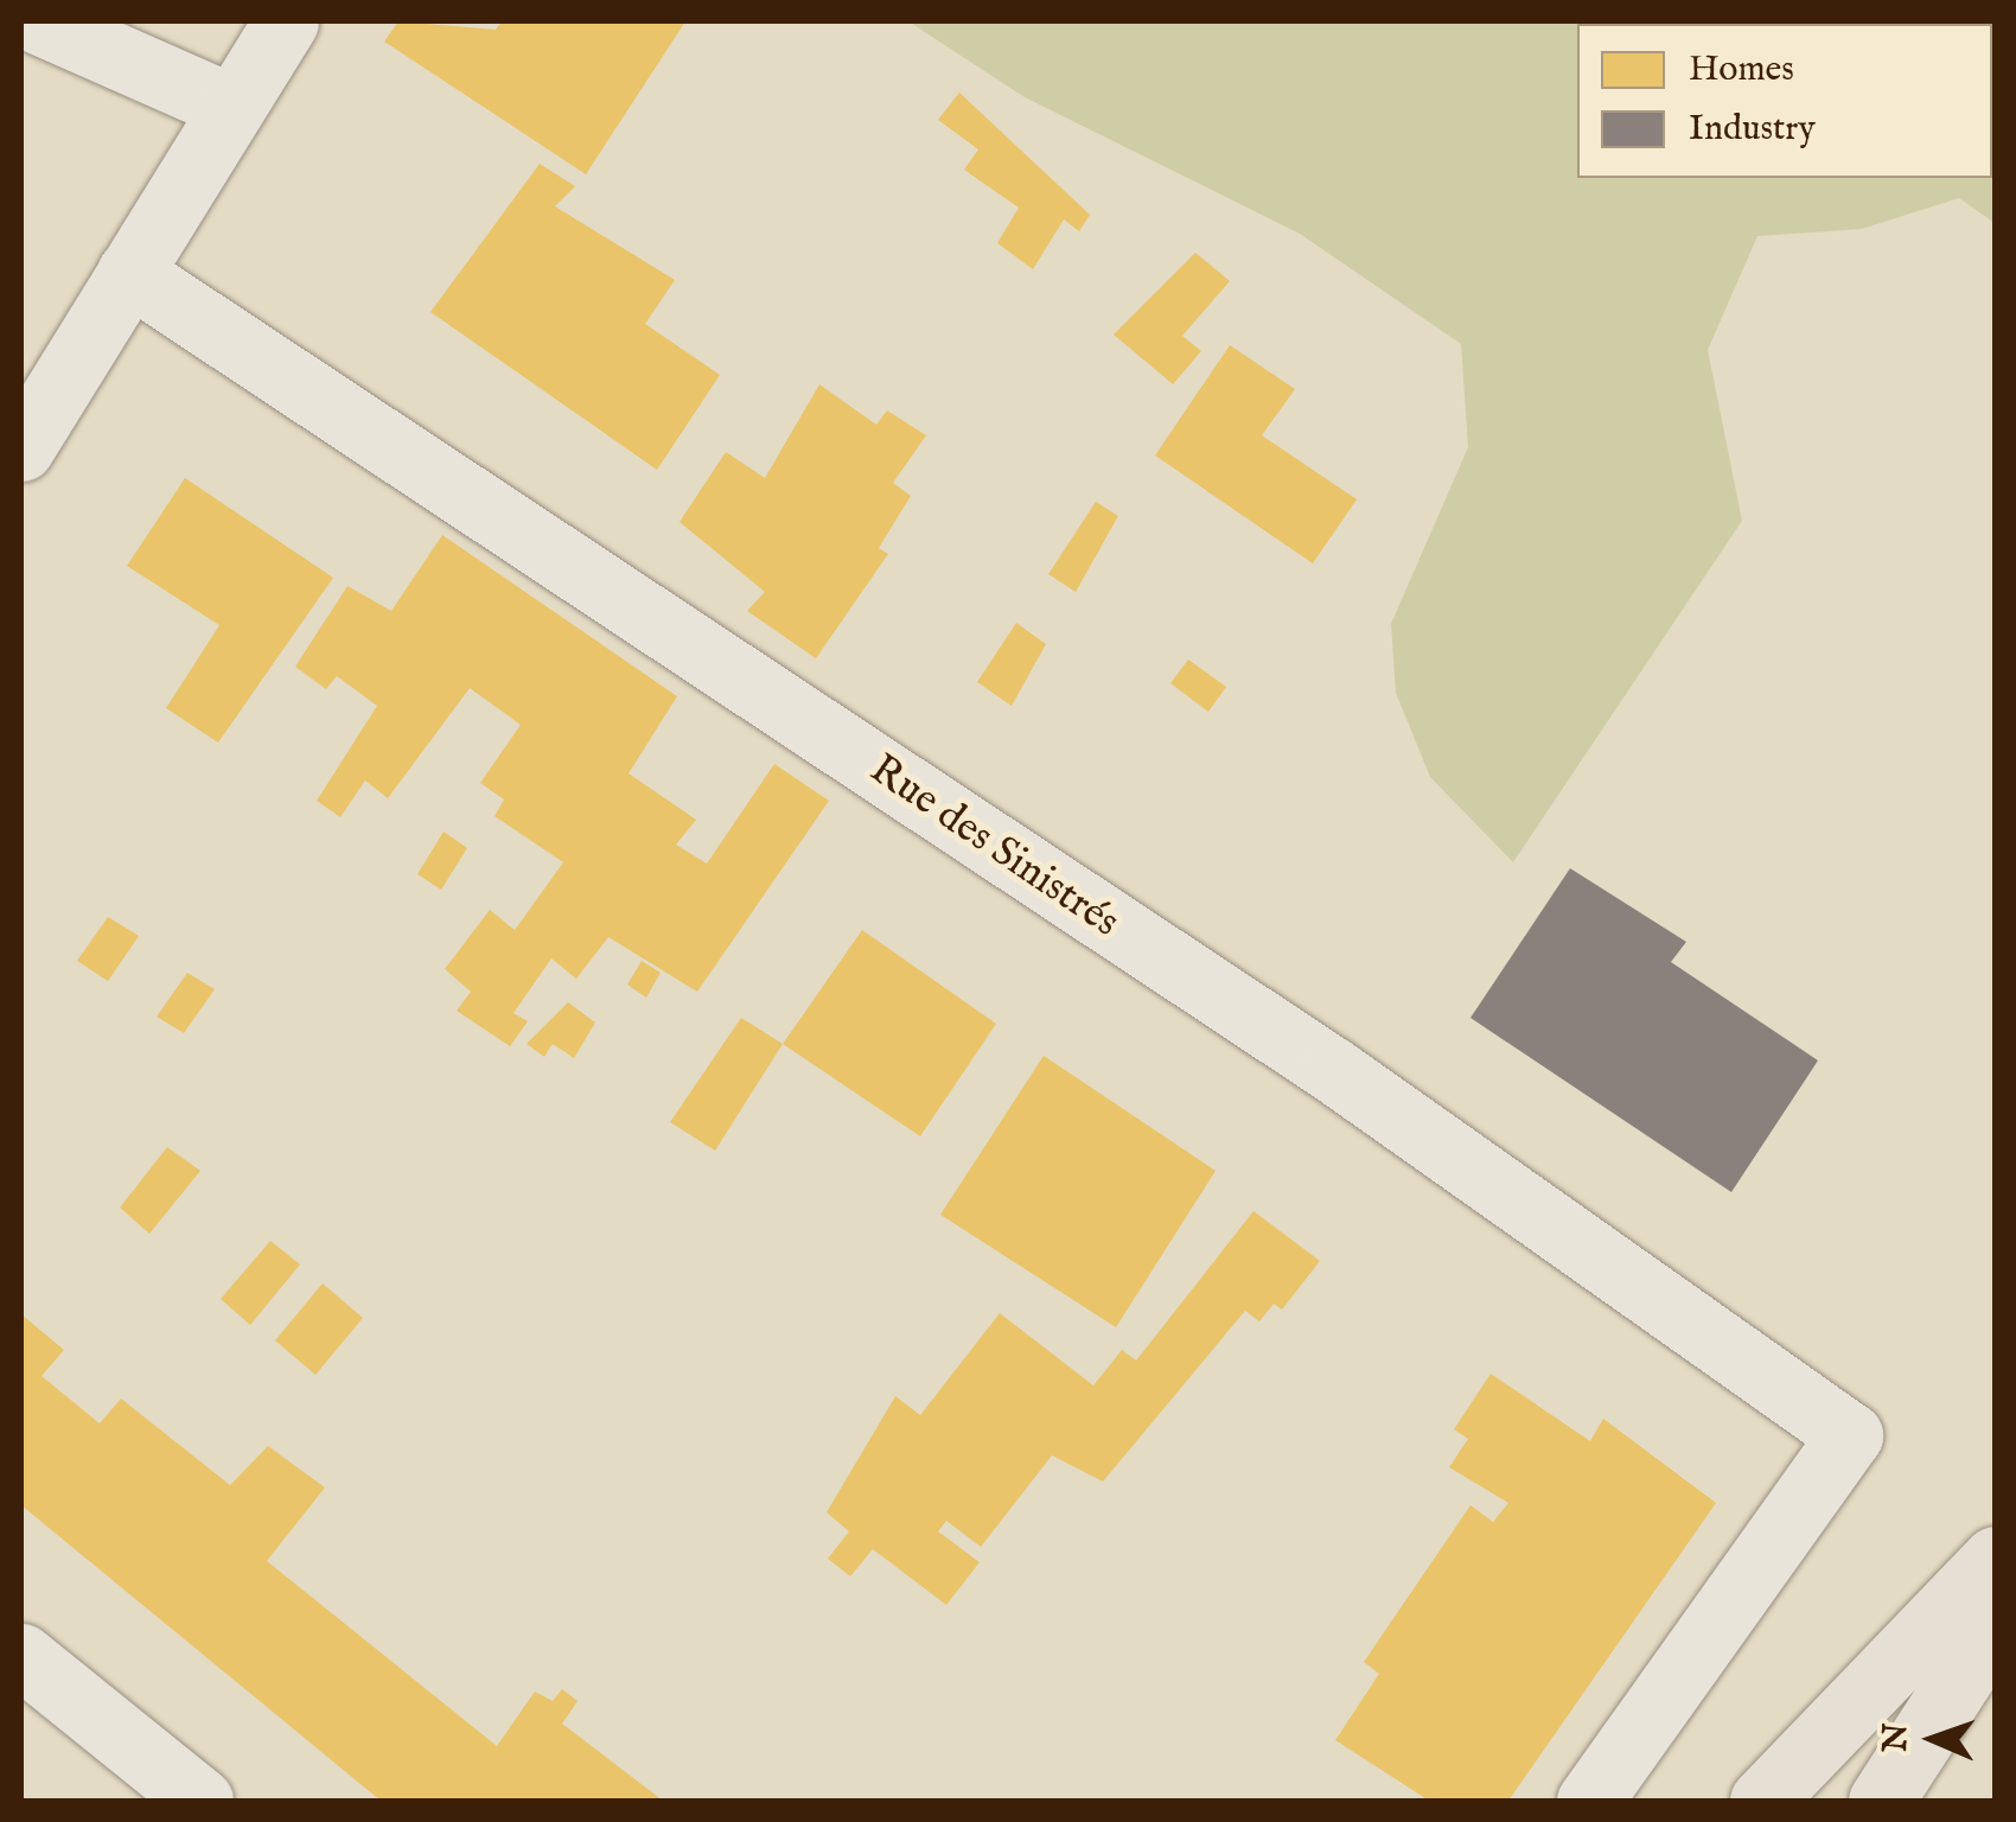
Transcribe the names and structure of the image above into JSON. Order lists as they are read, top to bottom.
{
  "streets": {
    "street": ["Rue des Sinistrés"]
  },
  "legend": ["Homes", "Industry"],
  "north": "left"
}
